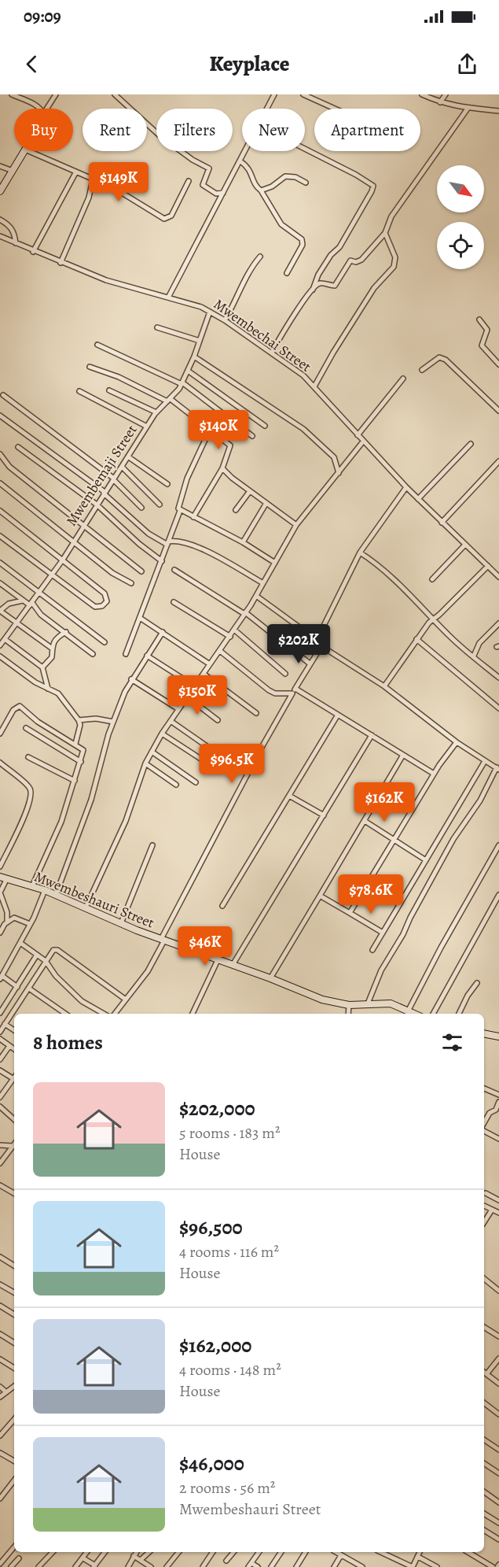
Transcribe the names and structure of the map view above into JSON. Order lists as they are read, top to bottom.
{
  "streets": {
    "street": ["Mwembechai Street", "Mwembemaji Street", "Mwembeshauri Street"]
  },
  "crossings": [
    ["Mwembechai Street", "Mwembemaji Street"]
  ],
  "north": "bottom right",
  "page": {
    "status": "09:09",
    "header": "Keyplace",
    "chip": [
      "Buy",
      "Rent",
      "Filters",
      "New",
      "Apartment"
    ],
    "price": [
      "$149K",
      "$140K",
      "$202K",
      "$150K",
      "$96.5K",
      "$162K",
      "$78.6K",
      "$46K"
    ],
    "heading": "8 homes",
    "list": [
      {
        "name": "$202,000",
        "note": "5 rooms · 183 m² · House"
      },
      {
        "name": "$96,500",
        "note": "4 rooms · 116 m² · House"
      },
      {
        "name": "$162,000",
        "note": "4 rooms · 148 m² · House"
      },
      {
        "name": "$46,000",
        "note": "2 rooms · 56 m² · Mwembeshauri Street"
      }
    ]
  }
}
